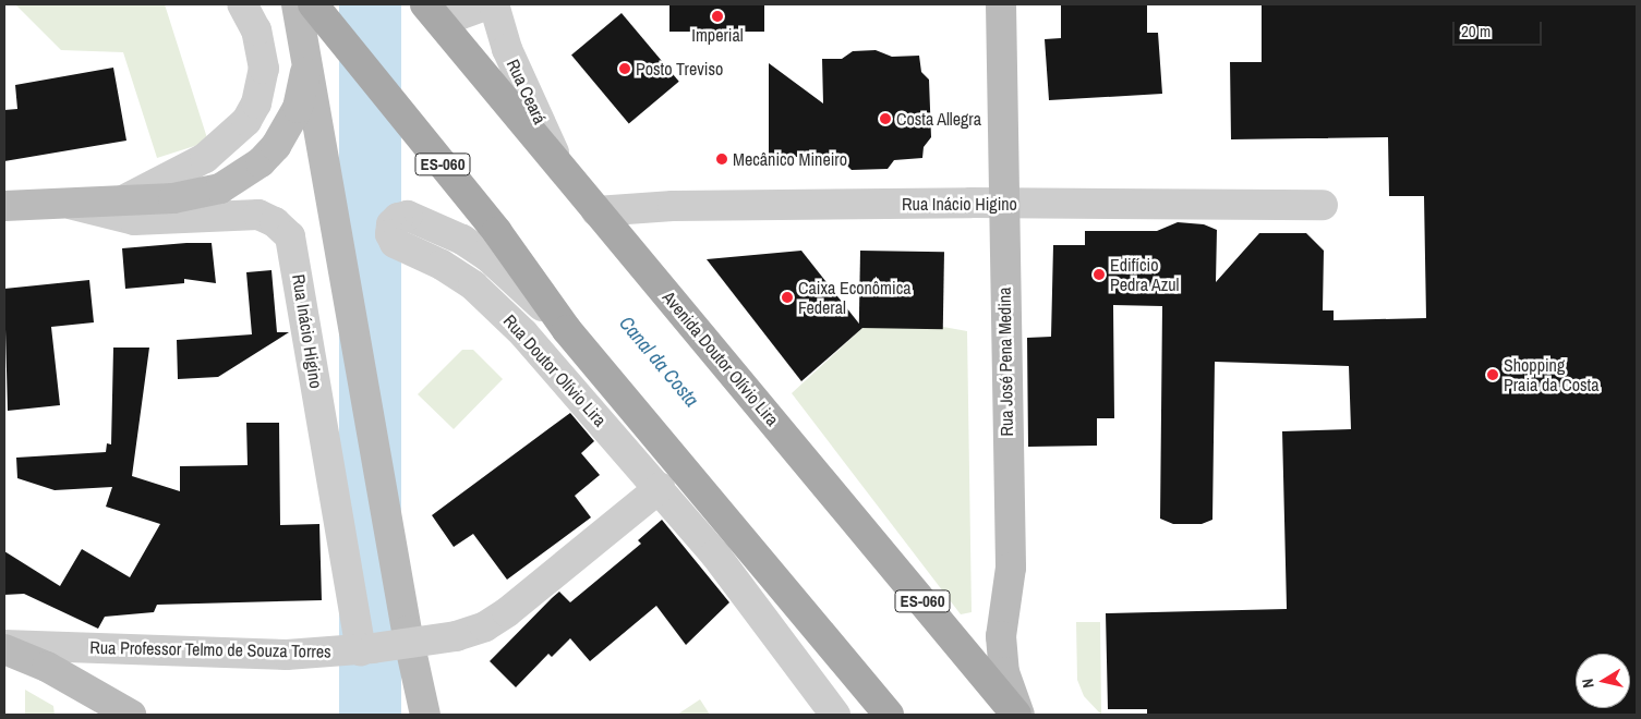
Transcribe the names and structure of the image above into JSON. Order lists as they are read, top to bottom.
{
  "streets": {
    "main road": ["ES-060", "Avenida Doutor Olívio Lira"],
    "street": [
      "Rua Ceará",
      "Rua Inácio Higino",
      "Rua José Pena Medina",
      "Rua Doutor Olívio Lira",
      "Rua Professor Telmo de Souza Torres"
    ]
  },
  "crossings": [
    ["Rua Ceará", "Avenida Doutor Olívio Lira"],
    ["ES-060", "Rua Doutor Olívio Lira"],
    ["Rua Inácio Higino", "Avenida Doutor Olívio Lira"],
    ["Rua Inácio Higino", "Rua José Pena Medina"],
    ["Rua Inácio Higino", "Rua Professor Telmo de Souza Torres"],
    ["Avenida Doutor Olívio Lira", "Rua José Pena Medina"],
    ["Rua Doutor Olívio Lira", "Rua Professor Telmo de Souza Torres"]
  ],
  "water": ["Canal da Costa"],
  "places": [
    "Imperial",
    "Posto Treviso",
    "Costa Allegra",
    "Mecânico Mineiro",
    "Edifício Pedra Azul",
    "Caixa Econômica Federal",
    "Shopping Praia da Costa"
  ],
  "scale_bar": "20 m",
  "north": "left"
}
